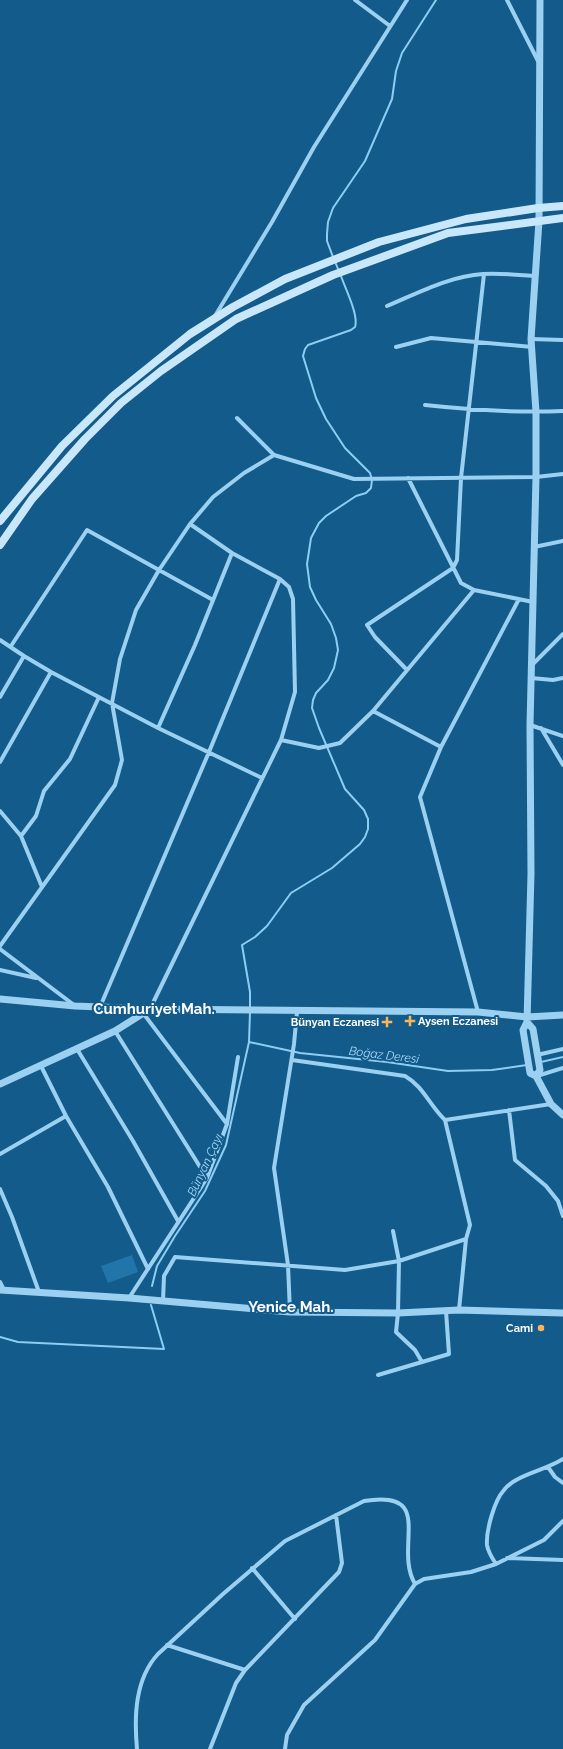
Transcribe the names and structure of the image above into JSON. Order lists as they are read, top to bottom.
{
  "districts": ["Cumhuriyet Mah.", "Yenice Mah."],
  "water": ["Boğaz Deresi", "Bünyan Çayı"],
  "places": {
    "health": ["Aysen Eczanesi", "Bünyan Eczanesi"],
    "other": ["Cami"]
  }
}
